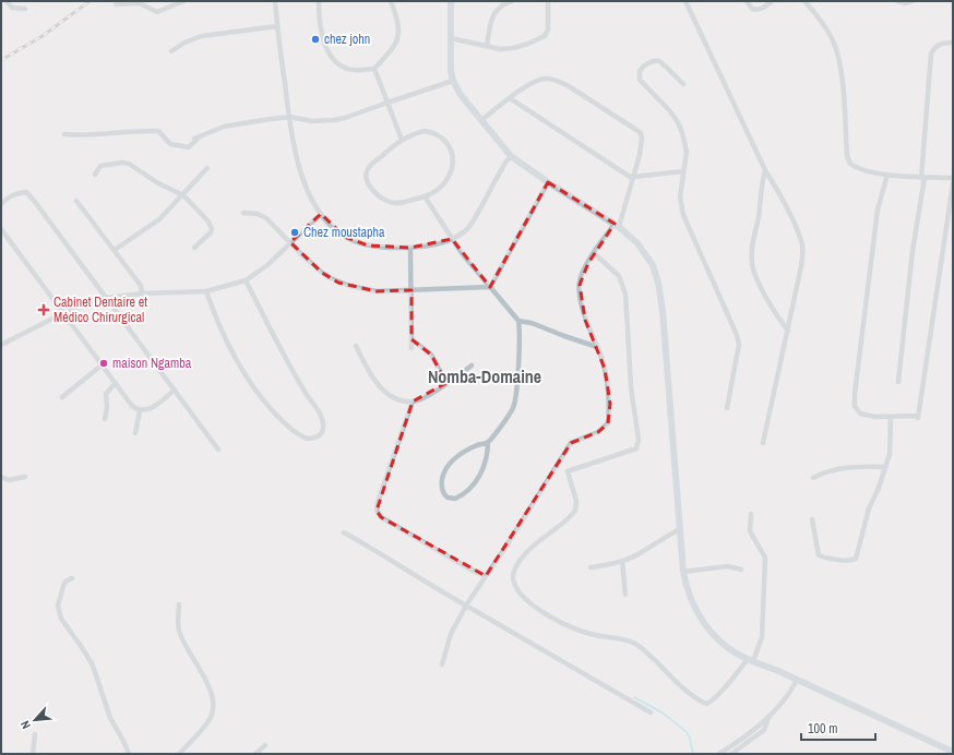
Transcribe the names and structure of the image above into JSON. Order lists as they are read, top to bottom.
{
  "districts": ["Nomba-Domaine"],
  "places": {
    "other": ["chez john", "Chez moustapha", "maison Ngamba"],
    "health": ["Cabinet Dentaire et Médico Chirurgical"]
  },
  "scale_bar": "100 m",
  "north": "bottom left"
}
